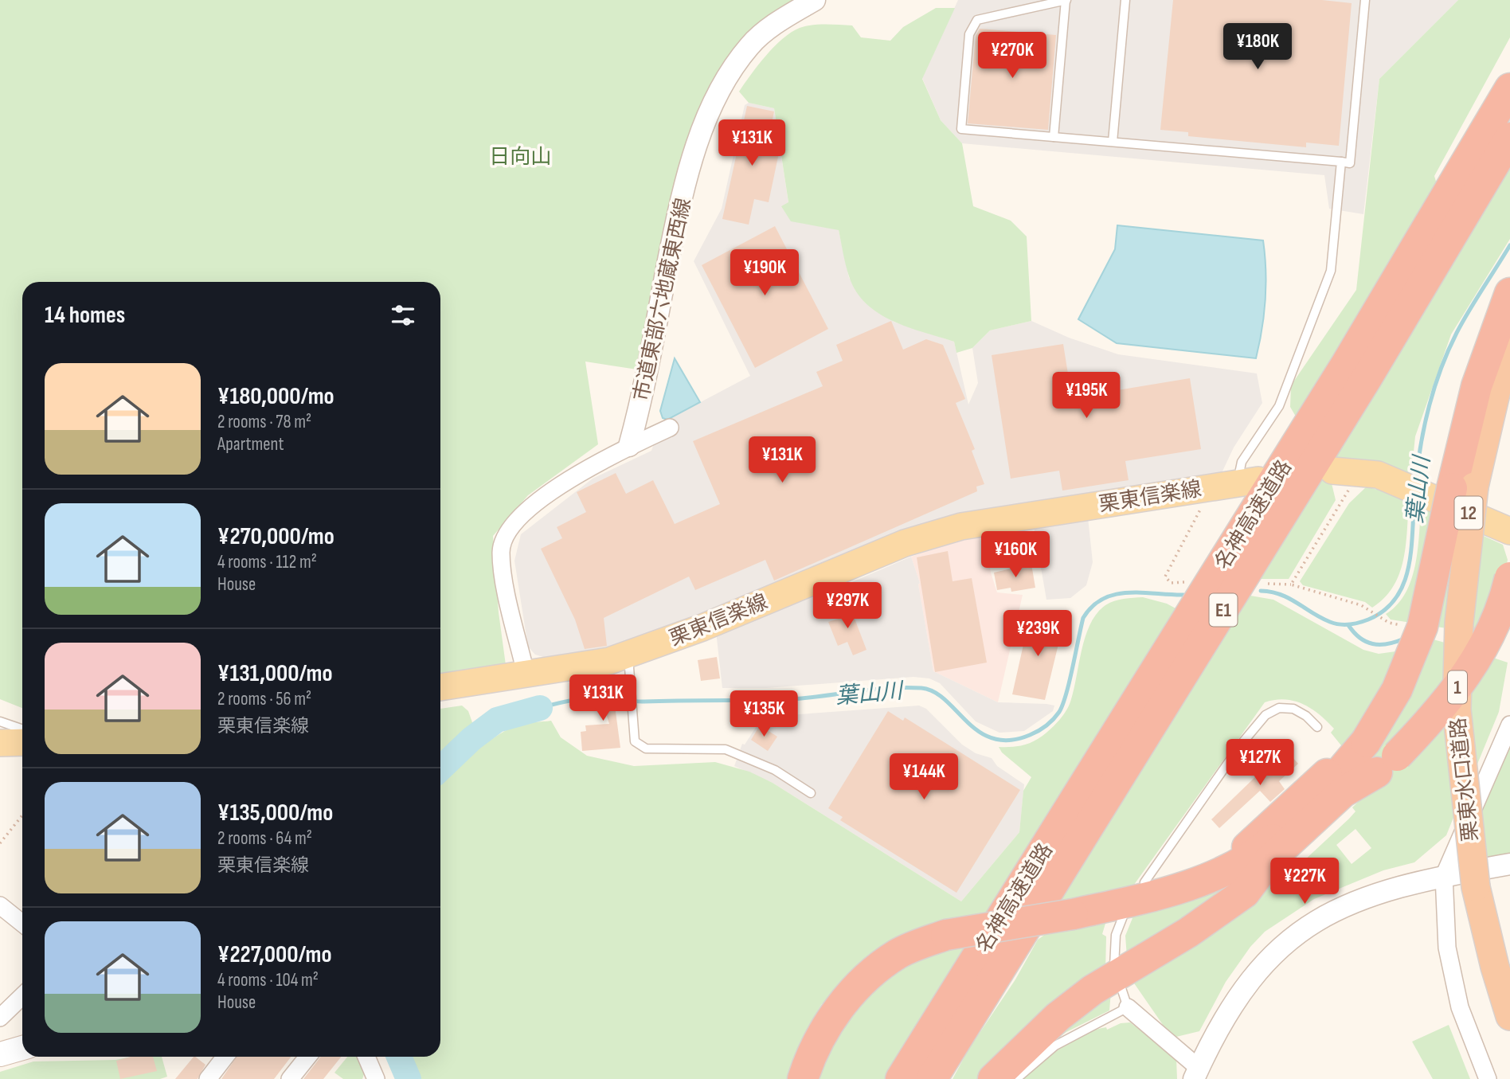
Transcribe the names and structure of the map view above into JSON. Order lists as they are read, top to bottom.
{
  "streets": {
    "highway": [
      "名神高速道路",
      "E1",
      "1",
      "栗東水口道路"
    ],
    "main road": ["栗東信楽線", "12"],
    "street": ["市道東部六地蔵東西線"]
  },
  "crossings": [
    ["12", "栗東水口道路"]
  ],
  "water": ["葉山川"],
  "parks": ["日向山"],
  "page": {
    "price": [
      "¥180K",
      "¥270K",
      "¥131K",
      "¥190K",
      "¥195K",
      "¥131K",
      "¥160K",
      "¥297K",
      "¥239K",
      "¥131K",
      "¥135K",
      "¥127K",
      "¥144K",
      "¥227K"
    ],
    "heading": "14 homes",
    "list": [
      {
        "name": "¥180,000/mo",
        "note": "2 rooms · 78 m² · Apartment"
      },
      {
        "name": "¥270,000/mo",
        "note": "4 rooms · 112 m² · House"
      },
      {
        "name": "¥131,000/mo",
        "note": "2 rooms · 56 m² · 栗東信楽線"
      },
      {
        "name": "¥135,000/mo",
        "note": "2 rooms · 64 m² · 栗東信楽線"
      },
      {
        "name": "¥227,000/mo",
        "note": "4 rooms · 104 m² · House"
      }
    ]
  }
}
